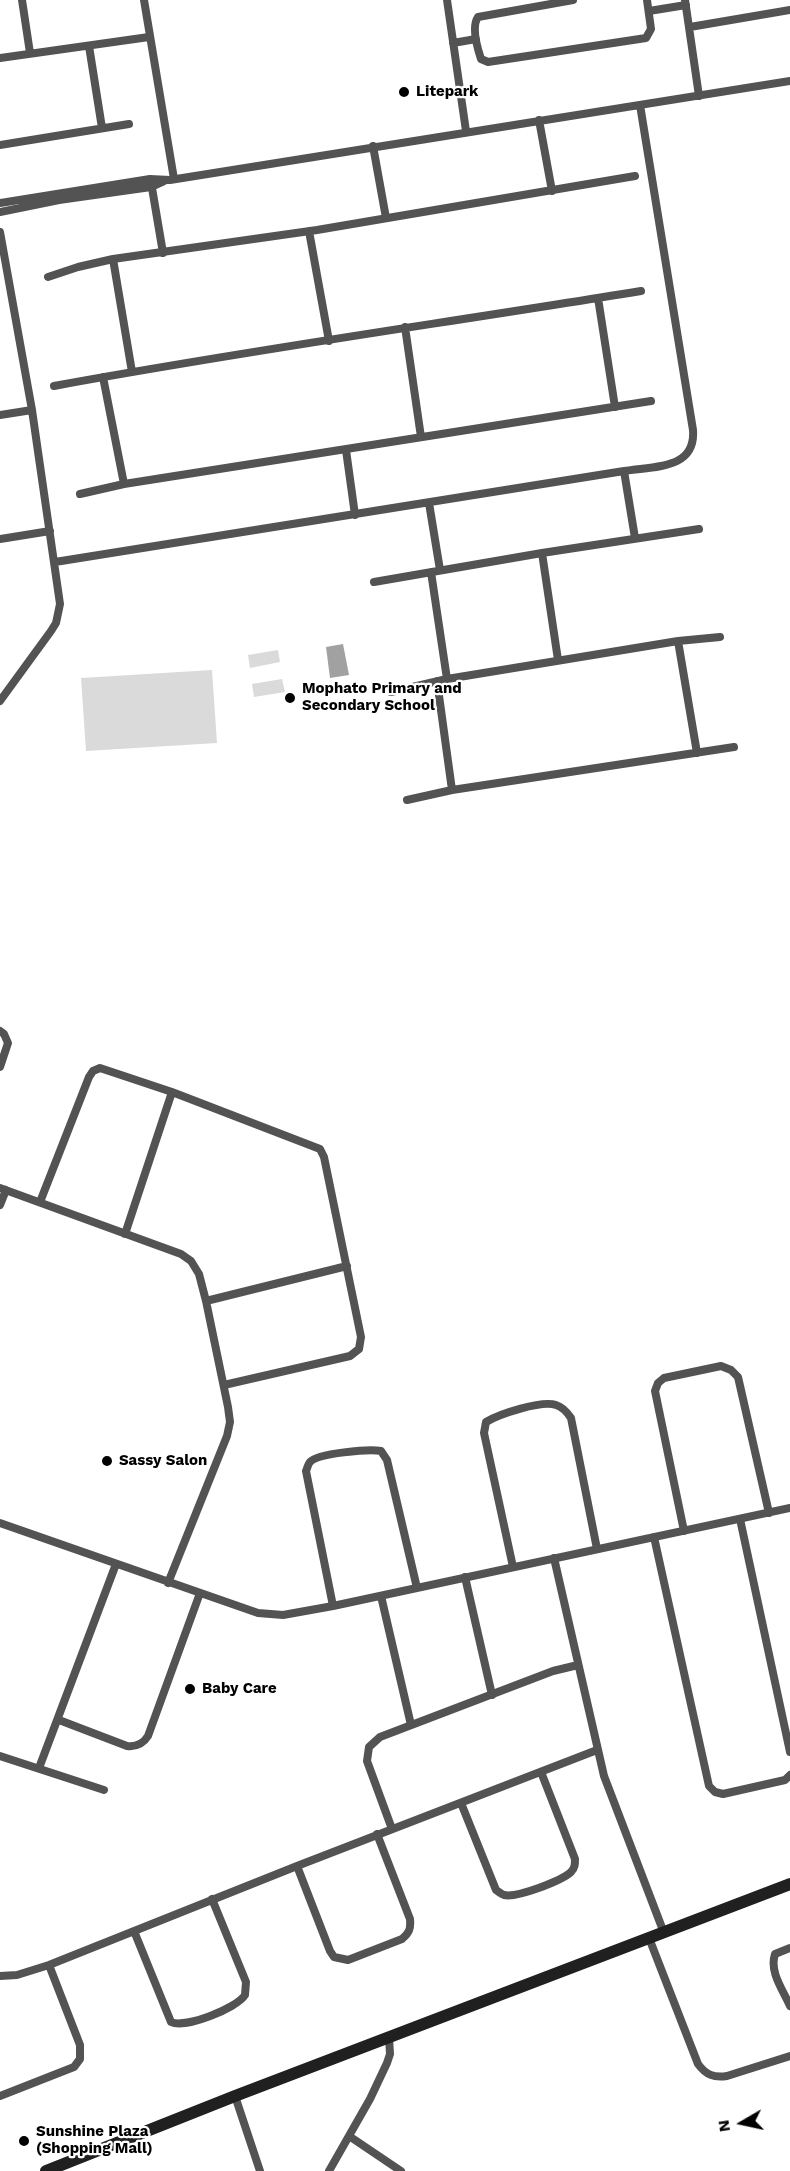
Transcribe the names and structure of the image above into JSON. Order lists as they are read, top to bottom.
{
  "places": [
    "Litepark",
    "Mophato Primary and Secondary School",
    "Sassy Salon",
    "Baby Care",
    "Sunshine Plaza (Shopping Mall)"
  ],
  "north": "left"
}
